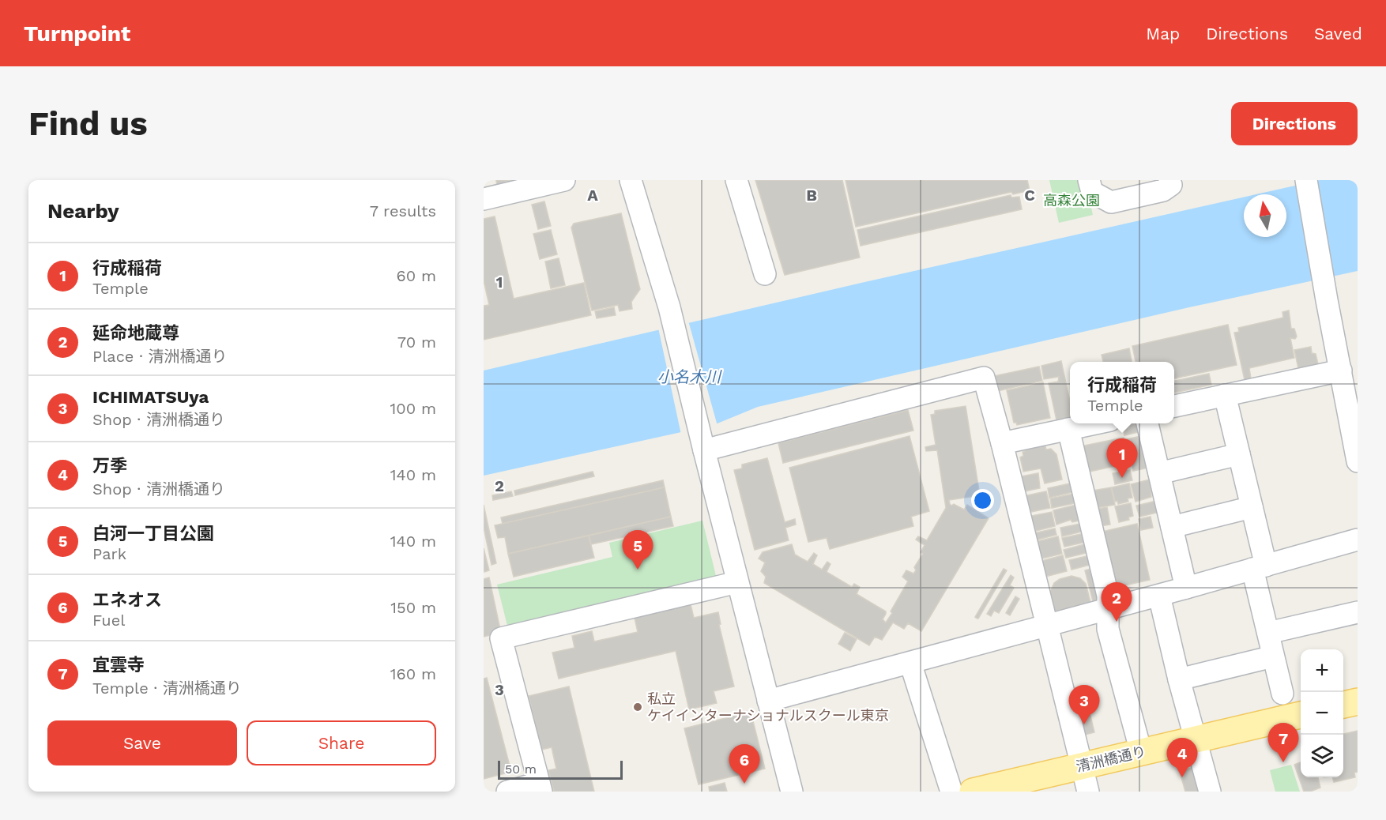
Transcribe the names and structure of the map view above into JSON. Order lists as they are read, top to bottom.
{
  "streets": {
    "main road": ["清洲橋通り"]
  },
  "water": ["小名木川"],
  "parks": ["高森公園"],
  "places": ["私立 ケイインターナショナルスクール東京"],
  "scale_bar": "50 m",
  "north": "top",
  "page": {
    "header": "Turnpoint",
    "nav": ["Map", "Directions", "Saved"],
    "buttons": [
      "Directions",
      ["Save", "Share"]
    ],
    "title": "Find us",
    "heading": ["Nearby", "7 results"],
    "list": [
      {
        "mark": "1",
        "name": "行成稲荷",
        "note": "Temple",
        "value": "60 m"
      },
      {
        "mark": "2",
        "name": "延命地蔵尊",
        "note": "Place · 清洲橋通り",
        "value": "70 m"
      },
      {
        "mark": "3",
        "name": "ICHIMATSUya",
        "note": "Shop · 清洲橋通り",
        "value": "100 m"
      },
      {
        "mark": "4",
        "name": "万季",
        "note": "Shop · 清洲橋通り",
        "value": "140 m"
      },
      {
        "mark": "5",
        "name": "白河一丁目公園",
        "note": "Park",
        "value": "140 m"
      },
      {
        "mark": "6",
        "name": "エネオス",
        "note": "Fuel",
        "value": "150 m"
      },
      {
        "mark": "7",
        "name": "宜雲寺",
        "note": "Temple · 清洲橋通り",
        "value": "160 m"
      }
    ],
    "popup": ["行成稲荷", "Temple"],
    "pins": [
      "1",
      "5",
      "2",
      "3",
      "7",
      "4",
      "6"
    ],
    "map_buttons": ["+", "−"],
    "scale": "50 m"
  },
  "grid": {
    "columns": ["A", "B", "C"],
    "rows": ["1", "2", "3"]
  }
}
